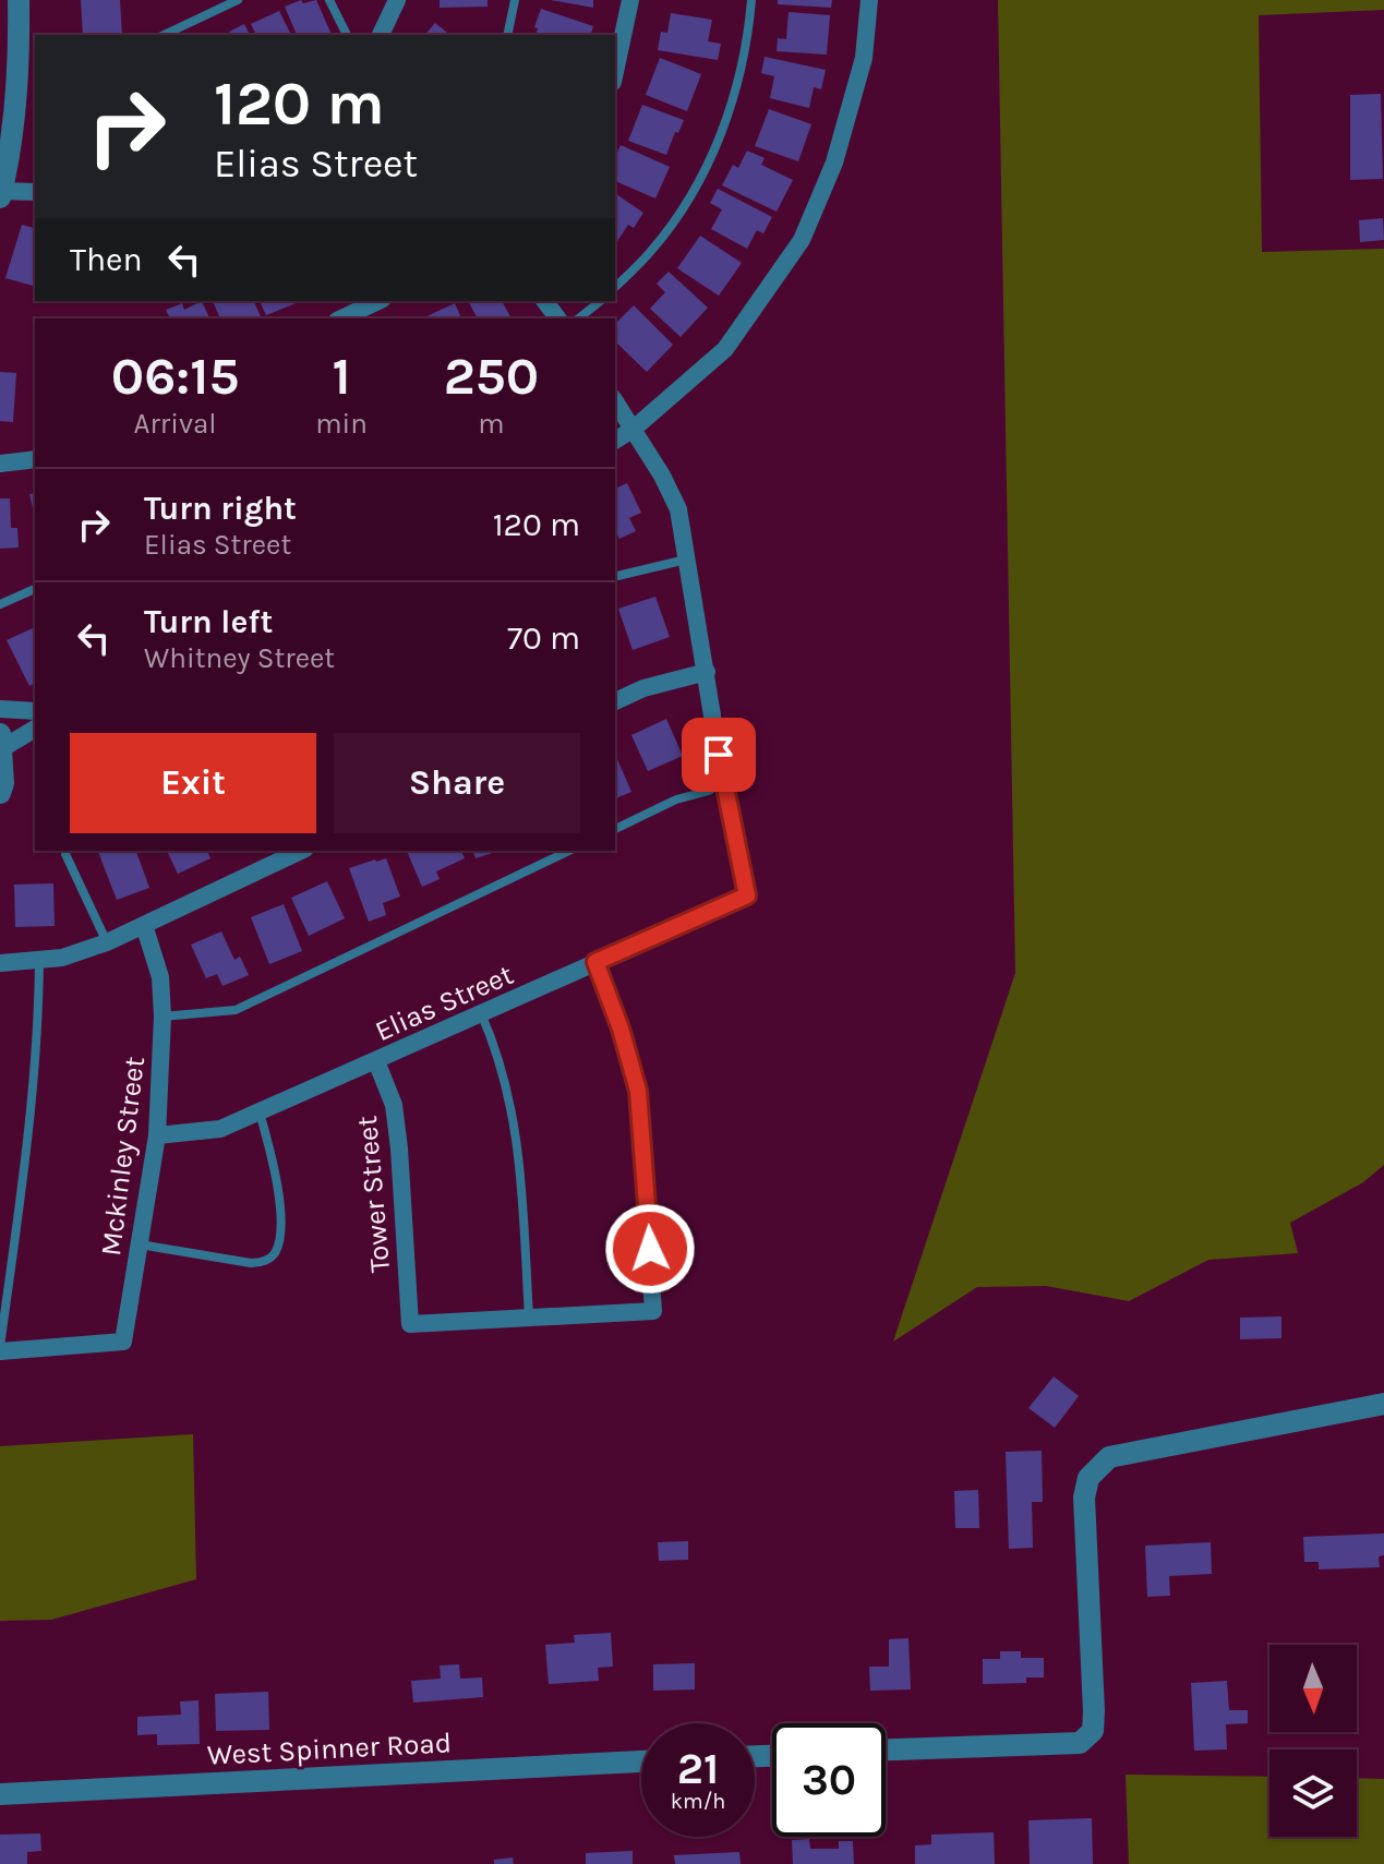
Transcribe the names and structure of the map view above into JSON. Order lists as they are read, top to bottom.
{
  "streets": {
    "street": [
      "Elias Street",
      "Mckinley Street",
      "Tower Street",
      "West Spinner Road"
    ]
  },
  "crossings": [
    ["Elias Street", "Mckinley Street"],
    ["Elias Street", "Tower Street"]
  ],
  "north": "bottom",
  "page": {
    "turn": ["120 m", "Elias Street"],
    "then": "Then",
    "eta": [
      "06:15",
      "Arrival",
      "1",
      "min",
      "250",
      "m"
    ],
    "list": [
      {
        "name": "Turn right",
        "note": "Elias Street",
        "value": "120 m"
      },
      {
        "name": "Turn left",
        "note": "Whitney Street",
        "value": "70 m"
      }
    ],
    "buttons": ["Exit", "Share"],
    "speed": "21 km/h",
    "limit": "30"
  }
}
